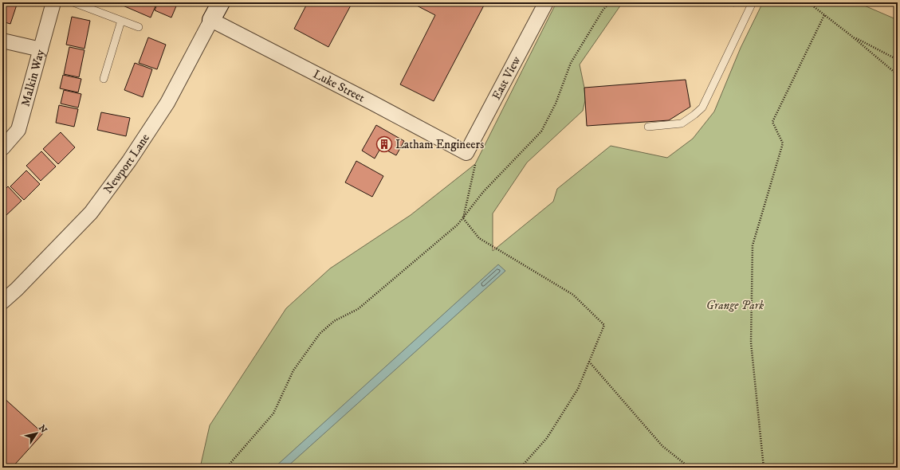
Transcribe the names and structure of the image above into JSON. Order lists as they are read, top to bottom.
{
  "streets": {
    "street": [
      "Malkin Way",
      "East View",
      "Luke Street",
      "Newport Lane"
    ]
  },
  "crossings": [
    ["East View", "Luke Street"],
    ["Luke Street", "Newport Lane"]
  ],
  "parks": ["Grange Park"],
  "places": {
    "building": ["Latham Engineers"]
  },
  "north": "top right"
}
